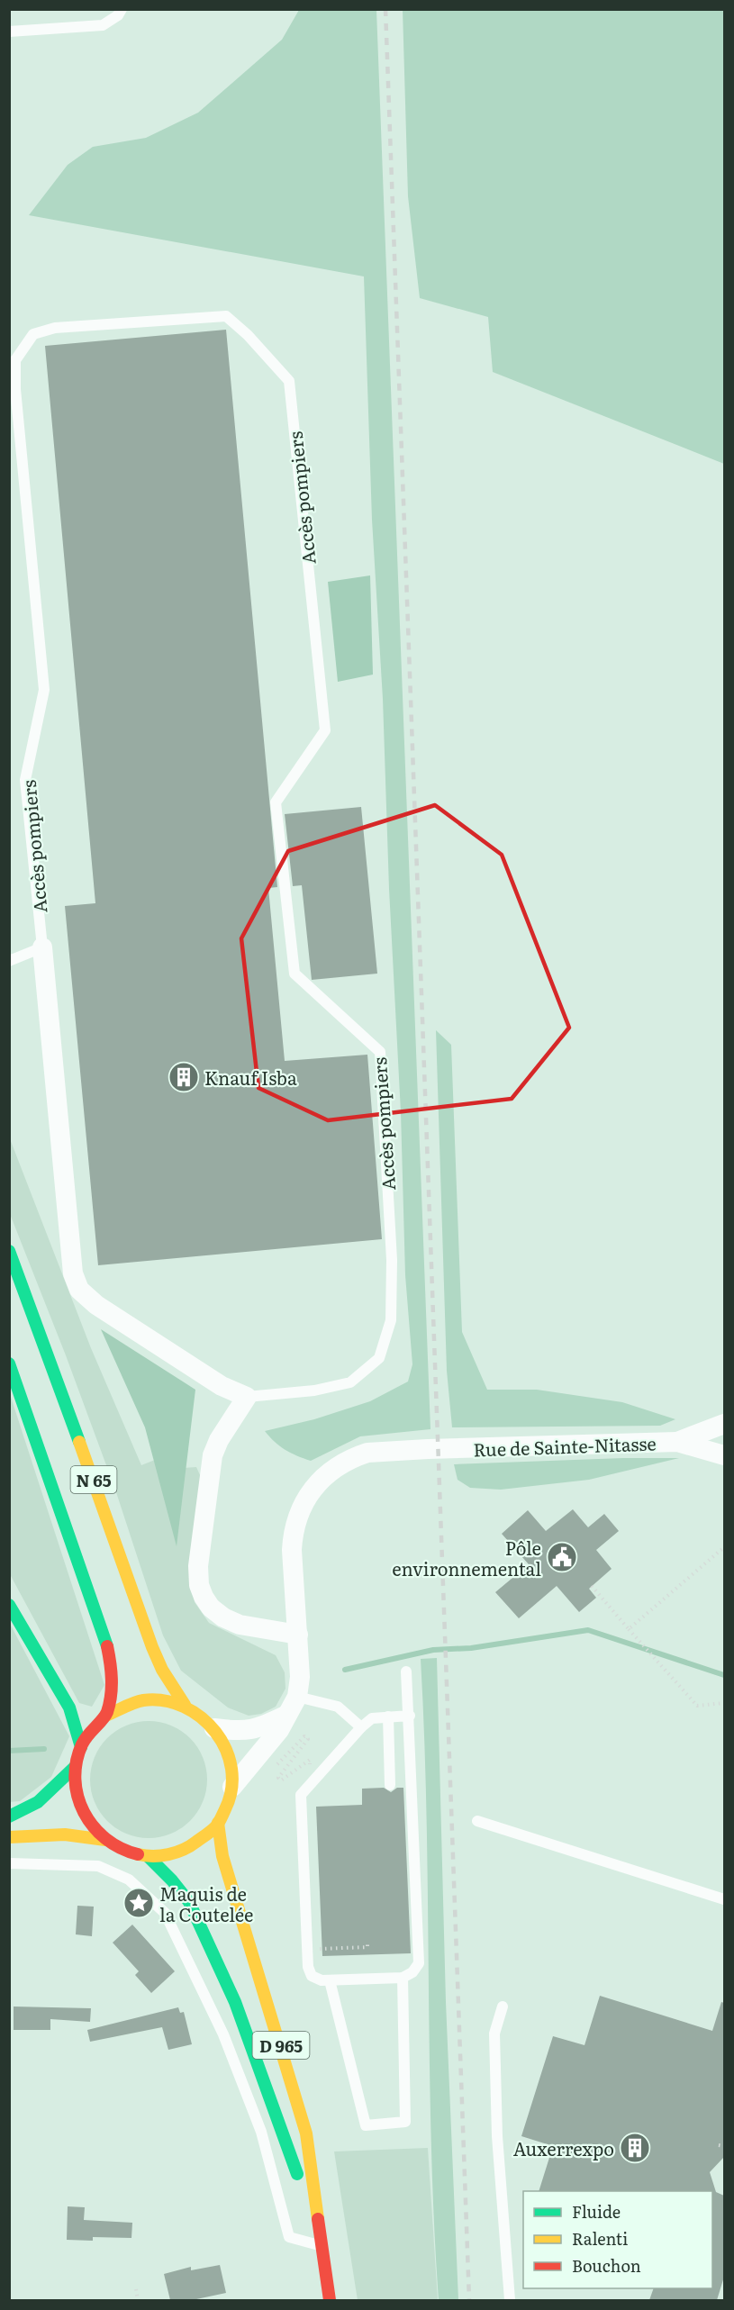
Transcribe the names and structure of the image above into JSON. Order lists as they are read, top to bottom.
{
  "streets": {
    "main road": ["N 65", "D 965"],
    "street": ["Rue de Sainte-Nitasse"],
    "lane": ["Accès pompiers"]
  },
  "crossings": [
    ["N 65", "D 965"]
  ],
  "places": {
    "building": ["Knauf Isba", "Auxerrexpo"],
    "public building": ["Pôle environnemental"],
    "place": ["Maquis de la Coutelée"]
  },
  "legend": ["Fluide", "Ralenti", "Bouchon"]
}
